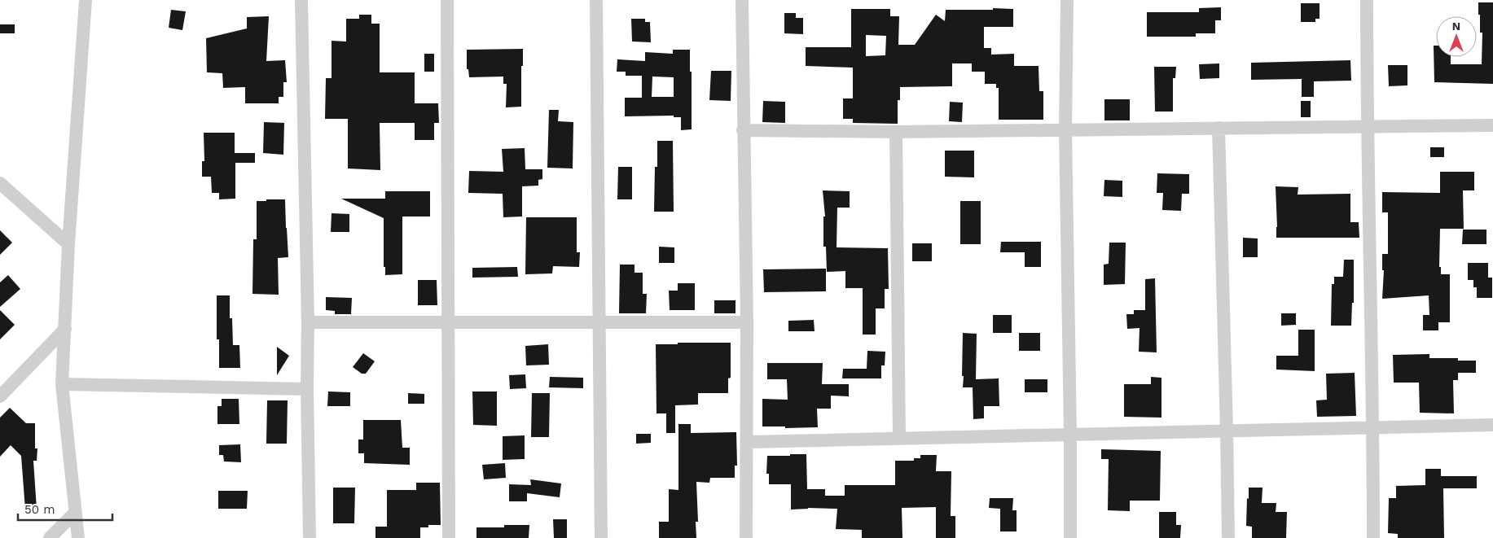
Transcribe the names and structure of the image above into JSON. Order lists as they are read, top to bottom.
{
  "scale_bar": "50 m",
  "north": "top"
}
